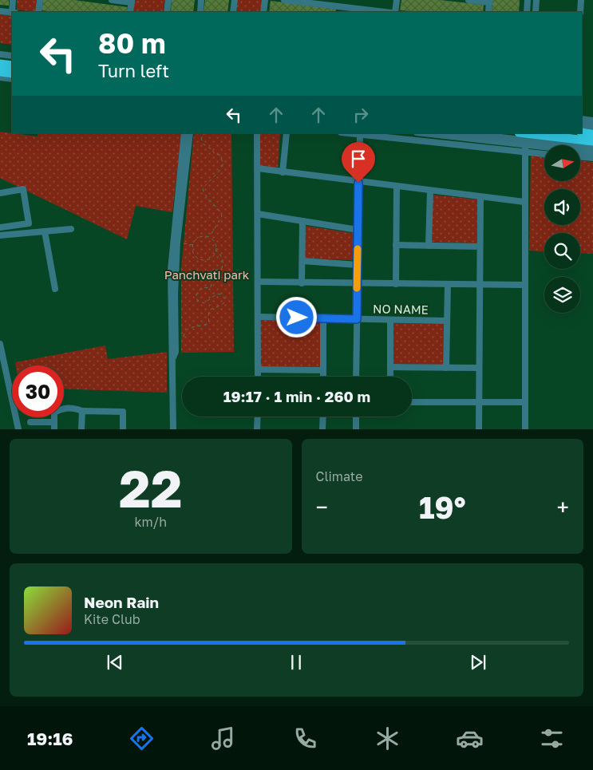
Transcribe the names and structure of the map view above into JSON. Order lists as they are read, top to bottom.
{
  "streets": {
    "street": ["NO NAME"]
  },
  "parks": ["Panchvati park"],
  "north": "right",
  "page": {
    "turn": ["80 m", "Turn left"],
    "limit": "30",
    "trip": "19:17 · 1 min · 260 m",
    "tile": [
      ["22", "km/h"],
      "Climate"
    ],
    "heat": ["−", "19°", "+"],
    "song": ["Neon Rain", "Kite Club"],
    "tabs": "19:16"
  }
}
